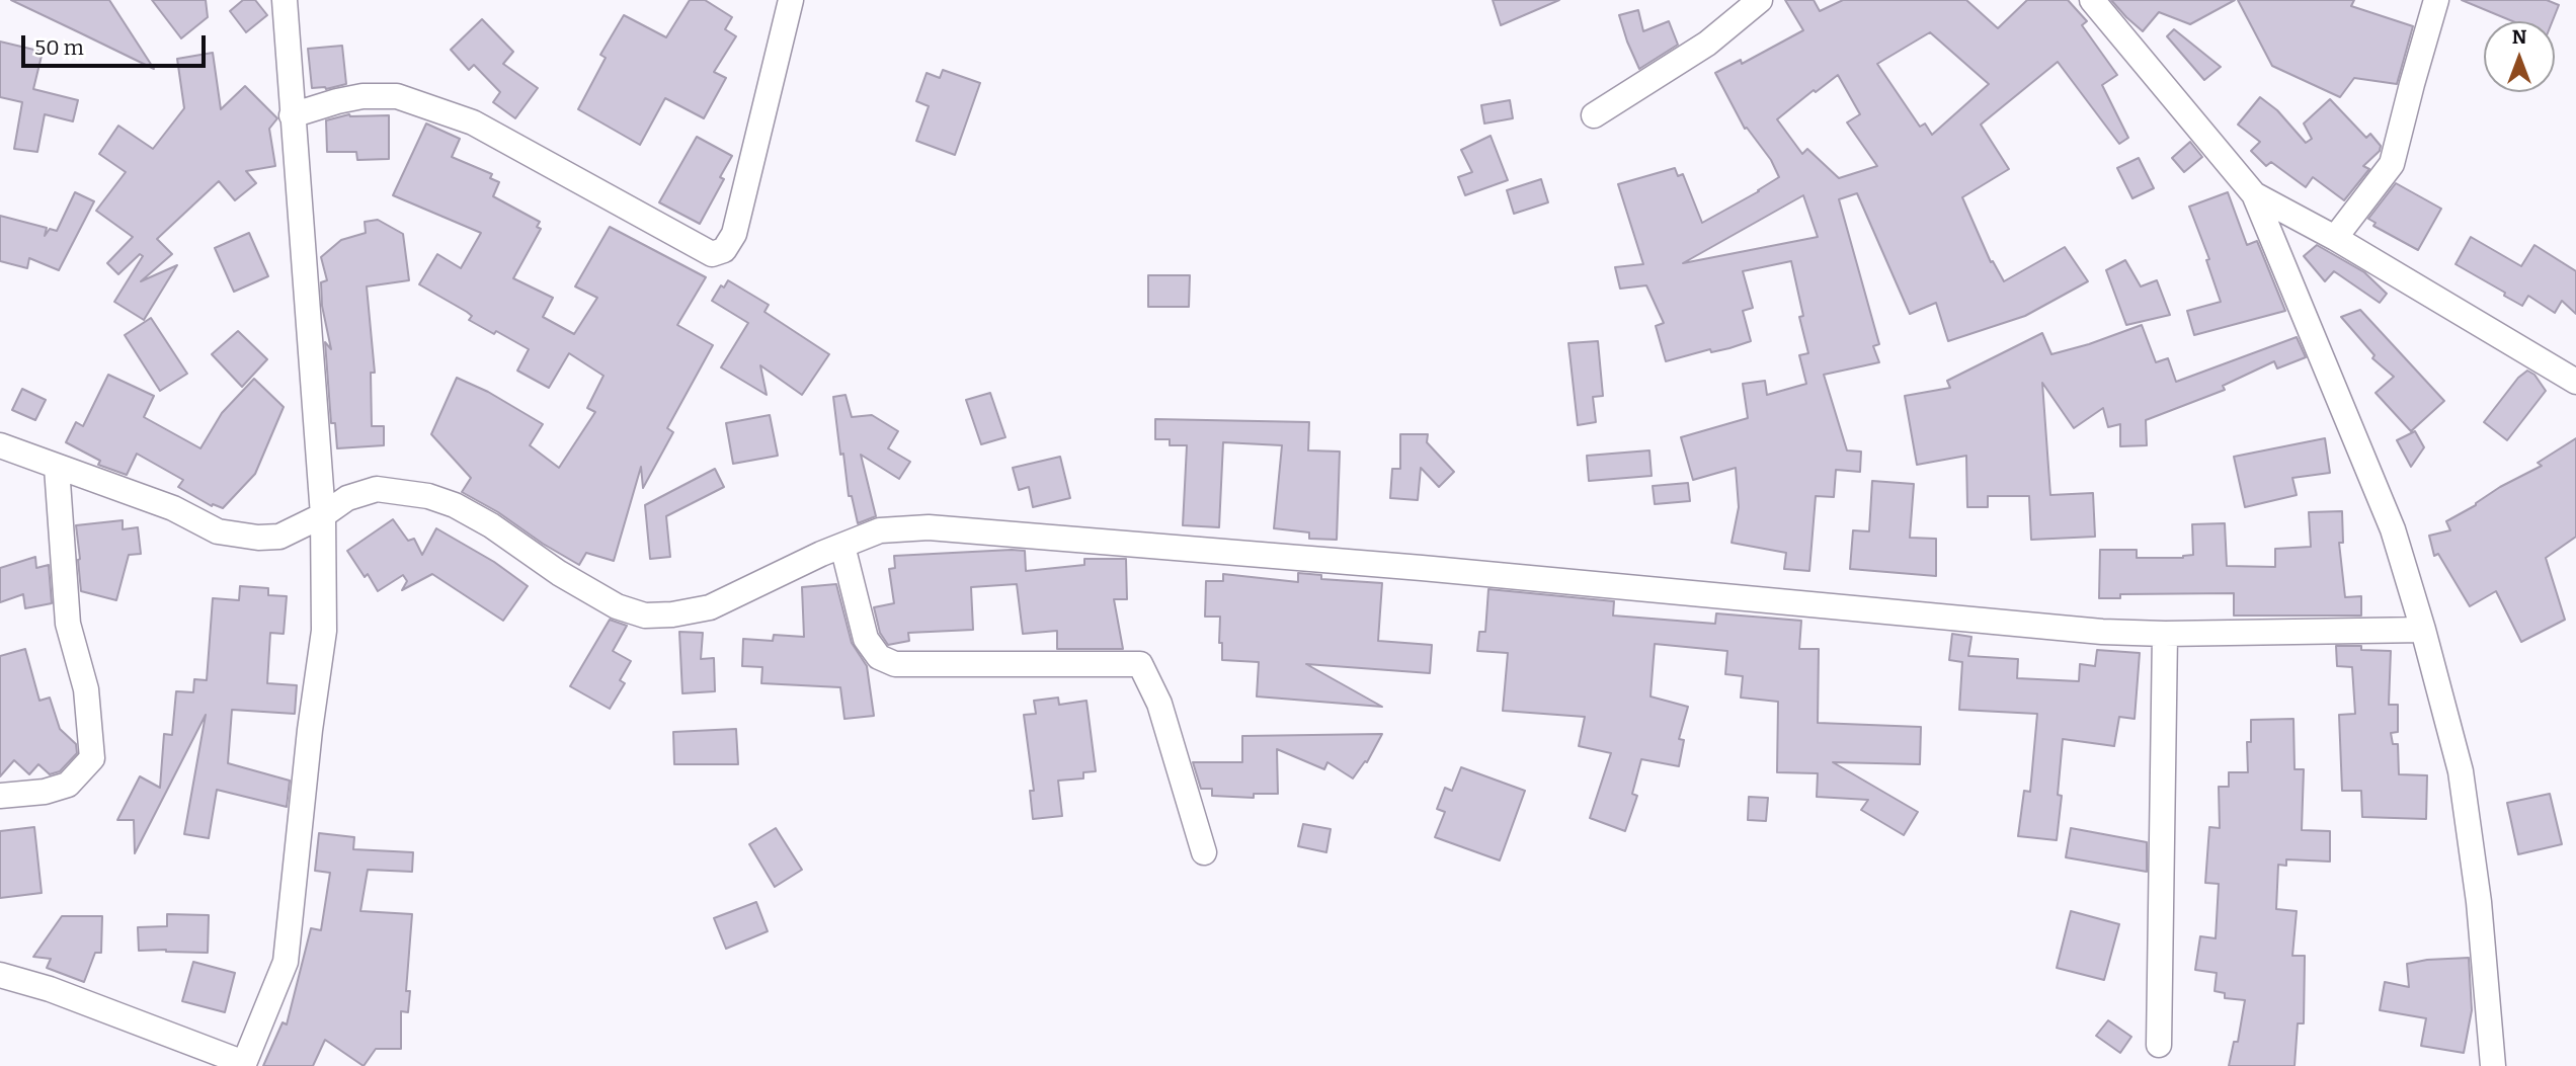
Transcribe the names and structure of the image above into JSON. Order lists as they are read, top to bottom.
{
  "scale_bar": "50 m",
  "north": "top"
}
